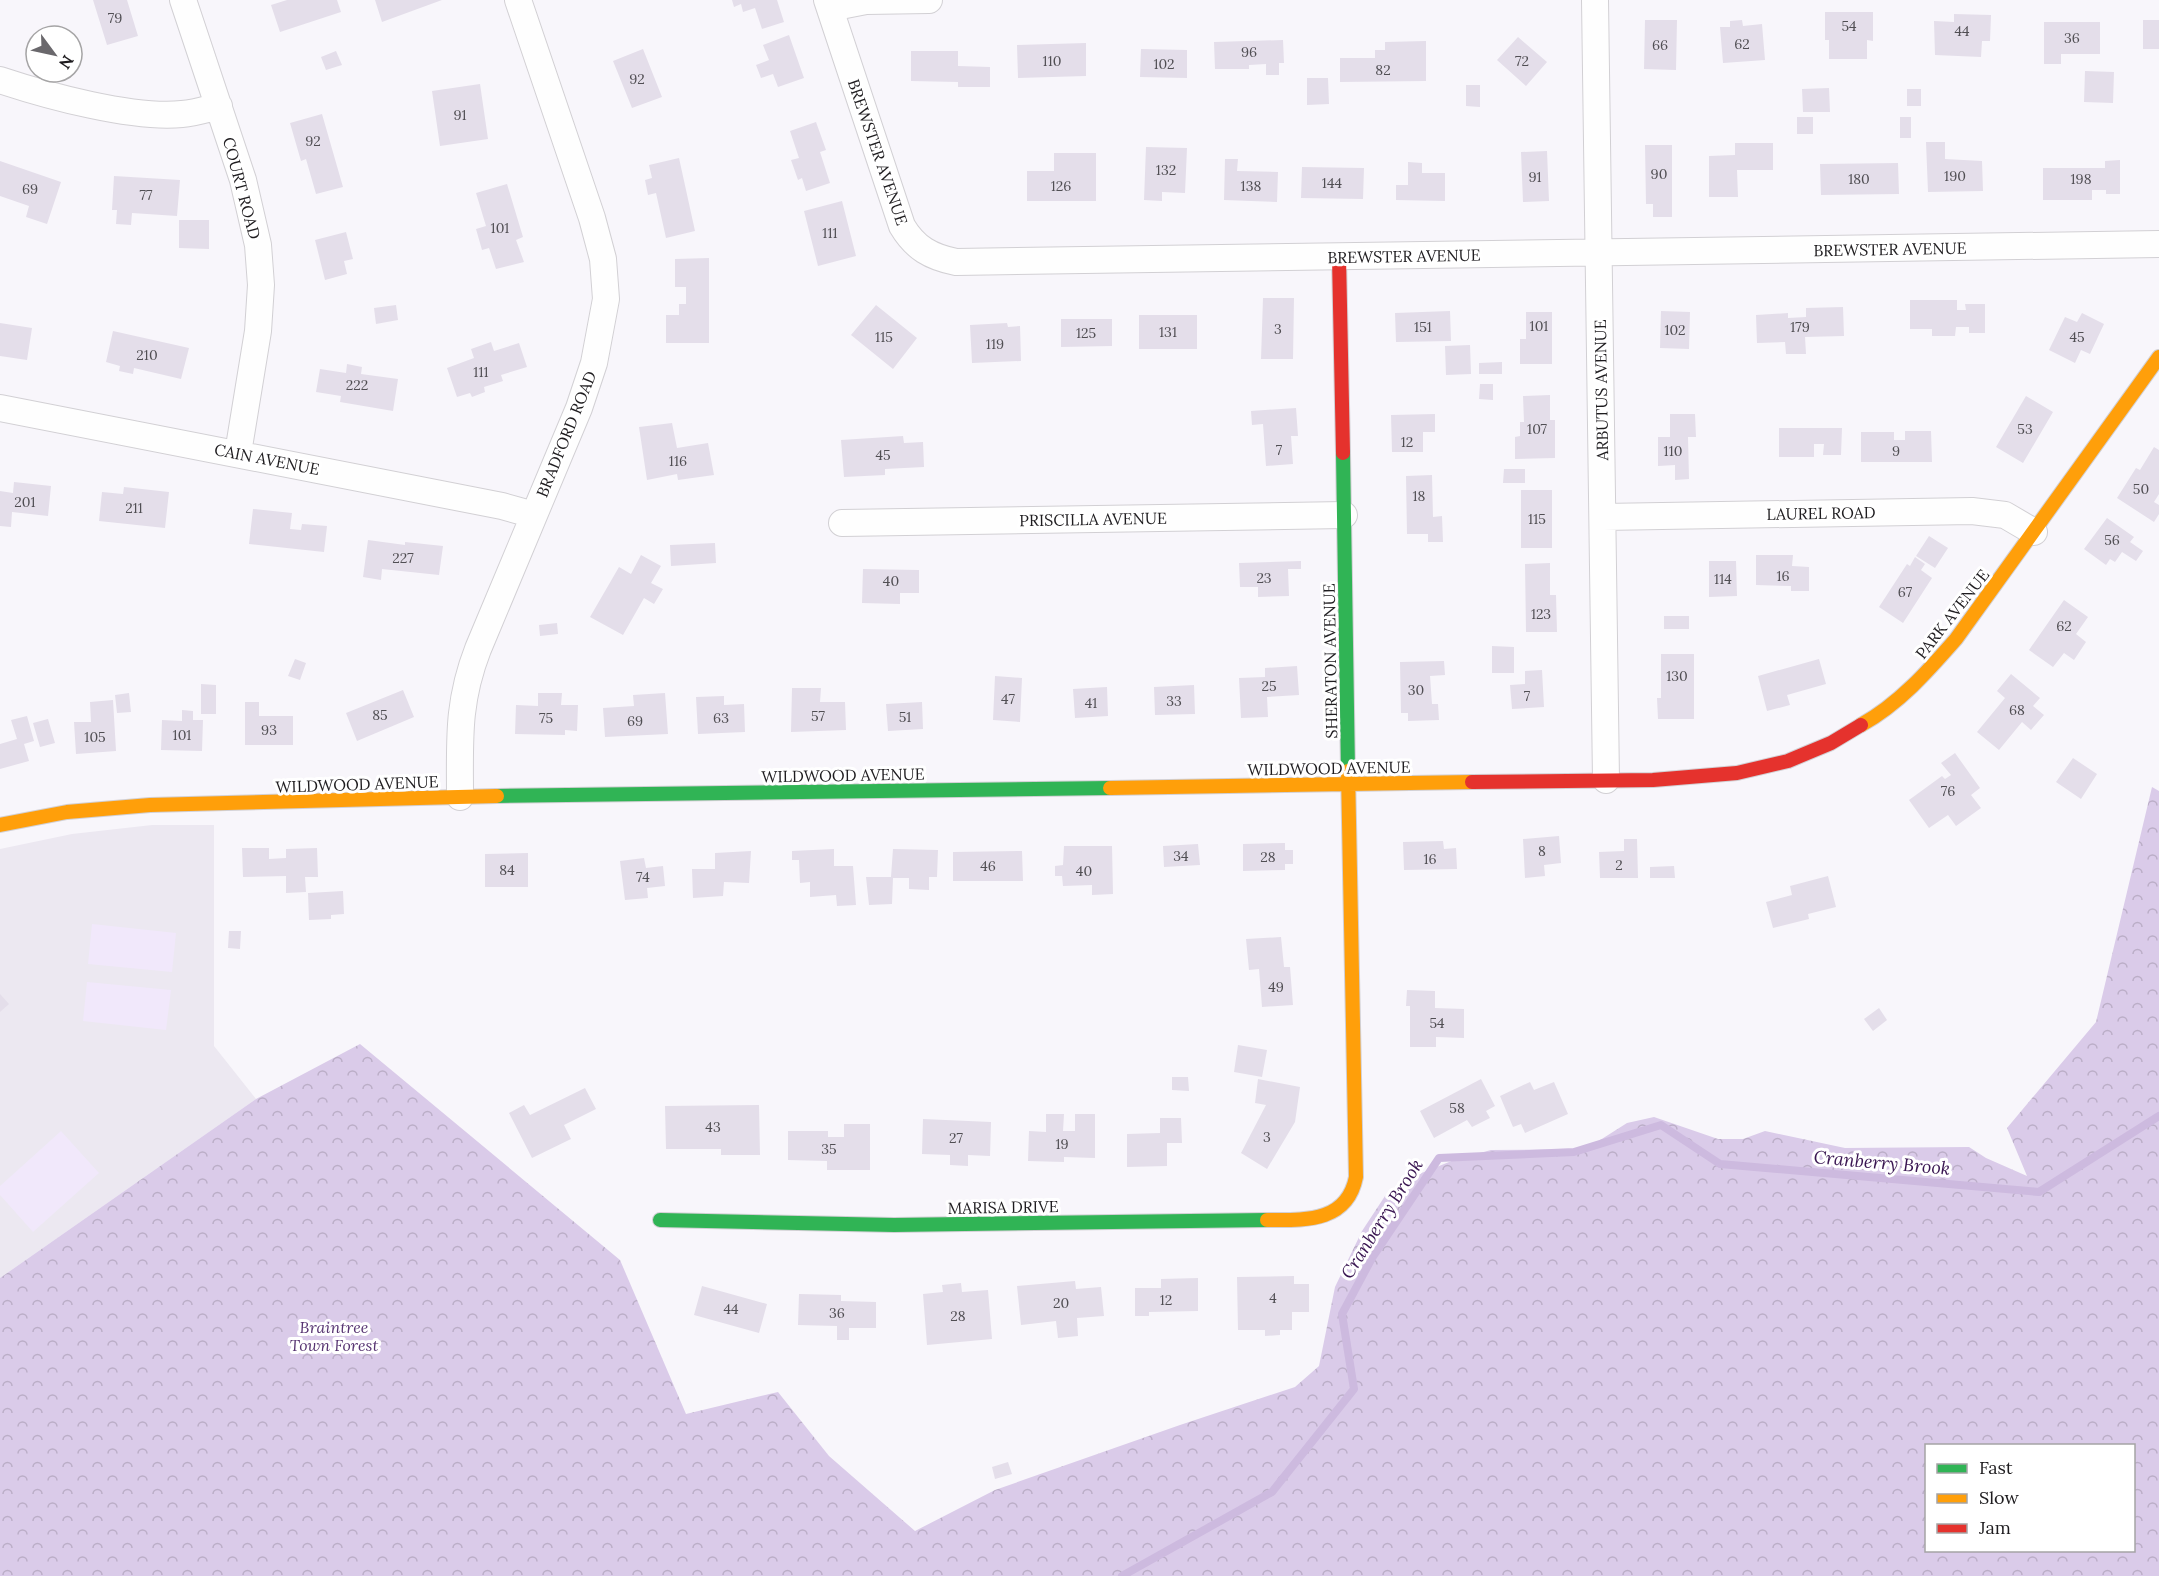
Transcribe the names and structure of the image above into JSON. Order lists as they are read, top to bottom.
{
  "streets": {
    "street": [
      "BREWSTER AVENUE",
      "COURT ROAD",
      "ARBUTUS AVENUE",
      "BRADFORD ROAD",
      "CAIN AVENUE",
      "LAUREL ROAD",
      "PRISCILLA AVENUE",
      "PARK AVENUE",
      "SHERATON AVENUE",
      "WILDWOOD AVENUE",
      "MARISA DRIVE"
    ]
  },
  "crossings": [
    ["BREWSTER AVENUE", "ARBUTUS AVENUE"],
    ["BREWSTER AVENUE", "SHERATON AVENUE"],
    ["COURT ROAD", "CAIN AVENUE"],
    ["ARBUTUS AVENUE", "LAUREL ROAD"],
    ["ARBUTUS AVENUE", "WILDWOOD AVENUE"],
    ["BRADFORD ROAD", "CAIN AVENUE"],
    ["BRADFORD ROAD", "WILDWOOD AVENUE"],
    ["LAUREL ROAD", "PARK AVENUE"],
    ["PRISCILLA AVENUE", "SHERATON AVENUE"],
    ["PARK AVENUE", "WILDWOOD AVENUE"],
    ["SHERATON AVENUE", "WILDWOOD AVENUE"],
    ["SHERATON AVENUE", "MARISA DRIVE"]
  ],
  "water": ["Cranberry Brook"],
  "parks": ["Braintree Town Forest"],
  "house_numbers": [
    "79",
    "54",
    "44",
    "36",
    "62",
    "66",
    "96",
    "110",
    "72",
    "102",
    "82",
    "92",
    "91",
    "92",
    "132",
    "90",
    "190",
    "91",
    "180",
    "198",
    "144",
    "126",
    "138",
    "69",
    "77",
    "101",
    "111",
    "101",
    "151",
    "179",
    "3",
    "102",
    "131",
    "125",
    "115",
    "45",
    "119",
    "210",
    "111",
    "222",
    "107",
    "53",
    "12",
    "7",
    "110",
    "9",
    "45",
    "116",
    "50",
    "18",
    "201",
    "211",
    "115",
    "56",
    "227",
    "16",
    "23",
    "114",
    "40",
    "67",
    "123",
    "62",
    "130",
    "25",
    "30",
    "7",
    "47",
    "33",
    "41",
    "68",
    "85",
    "57",
    "51",
    "75",
    "63",
    "69",
    "93",
    "101",
    "105",
    "76",
    "8",
    "34",
    "28",
    "16",
    "2",
    "46",
    "84",
    "40",
    "74",
    "49",
    "54",
    "58",
    "43",
    "3",
    "27",
    "19",
    "35",
    "4",
    "12",
    "20",
    "44",
    "36",
    "28"
  ],
  "legend": ["Fast", "Slow", "Jam"],
  "north": "bottom right"
}
